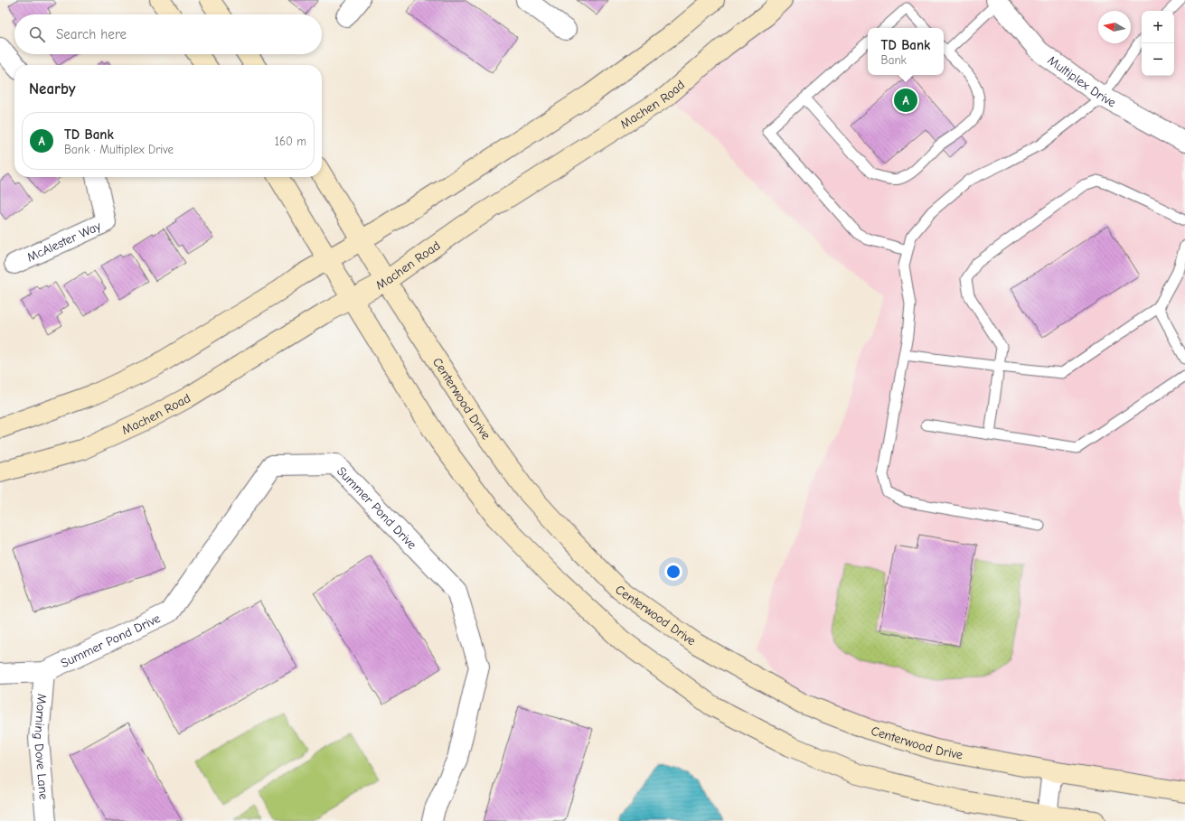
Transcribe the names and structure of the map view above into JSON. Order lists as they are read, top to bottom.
{
  "streets": {
    "street": [
      "Multiplex Drive",
      "Machen Road",
      "McAlester Way",
      "Centerwood Drive",
      "Summer Pond Drive",
      "Morning Dove Lane"
    ]
  },
  "crossings": [
    ["Machen Road", "Centerwood Drive"],
    ["Summer Pond Drive", "Morning Dove Lane"]
  ],
  "north": "left",
  "page": {
    "map_buttons": ["+", "−"],
    "search": "Search here",
    "popup": ["TD Bank", "Bank"],
    "heading": "Nearby",
    "pins": "A",
    "list": [
      {
        "mark": "A",
        "name": "TD Bank",
        "note": "Bank · Multiplex Drive",
        "value": "160 m"
      }
    ]
  }
}
